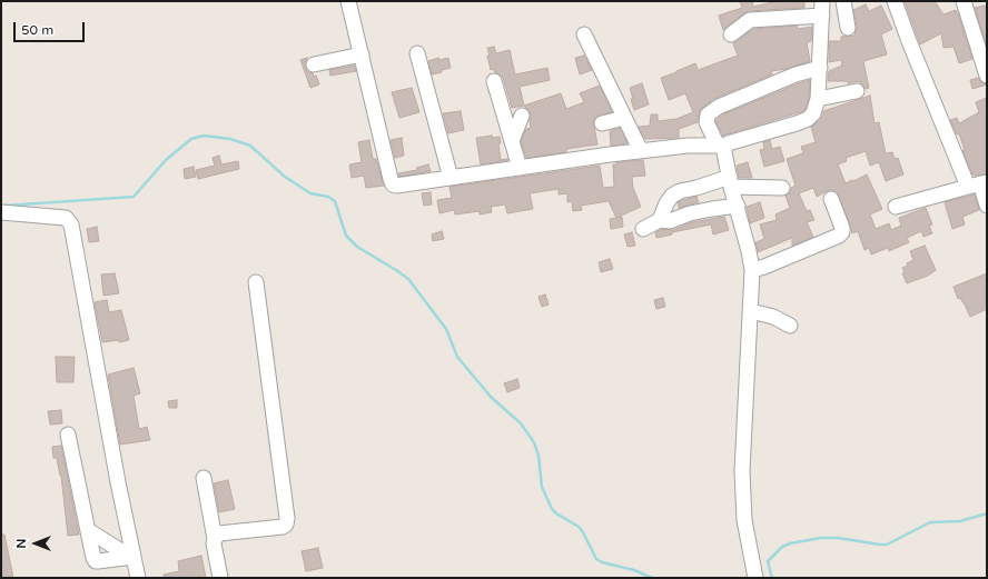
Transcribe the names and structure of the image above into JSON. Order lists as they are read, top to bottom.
{
  "scale_bar": "50 m",
  "north": "left"
}
